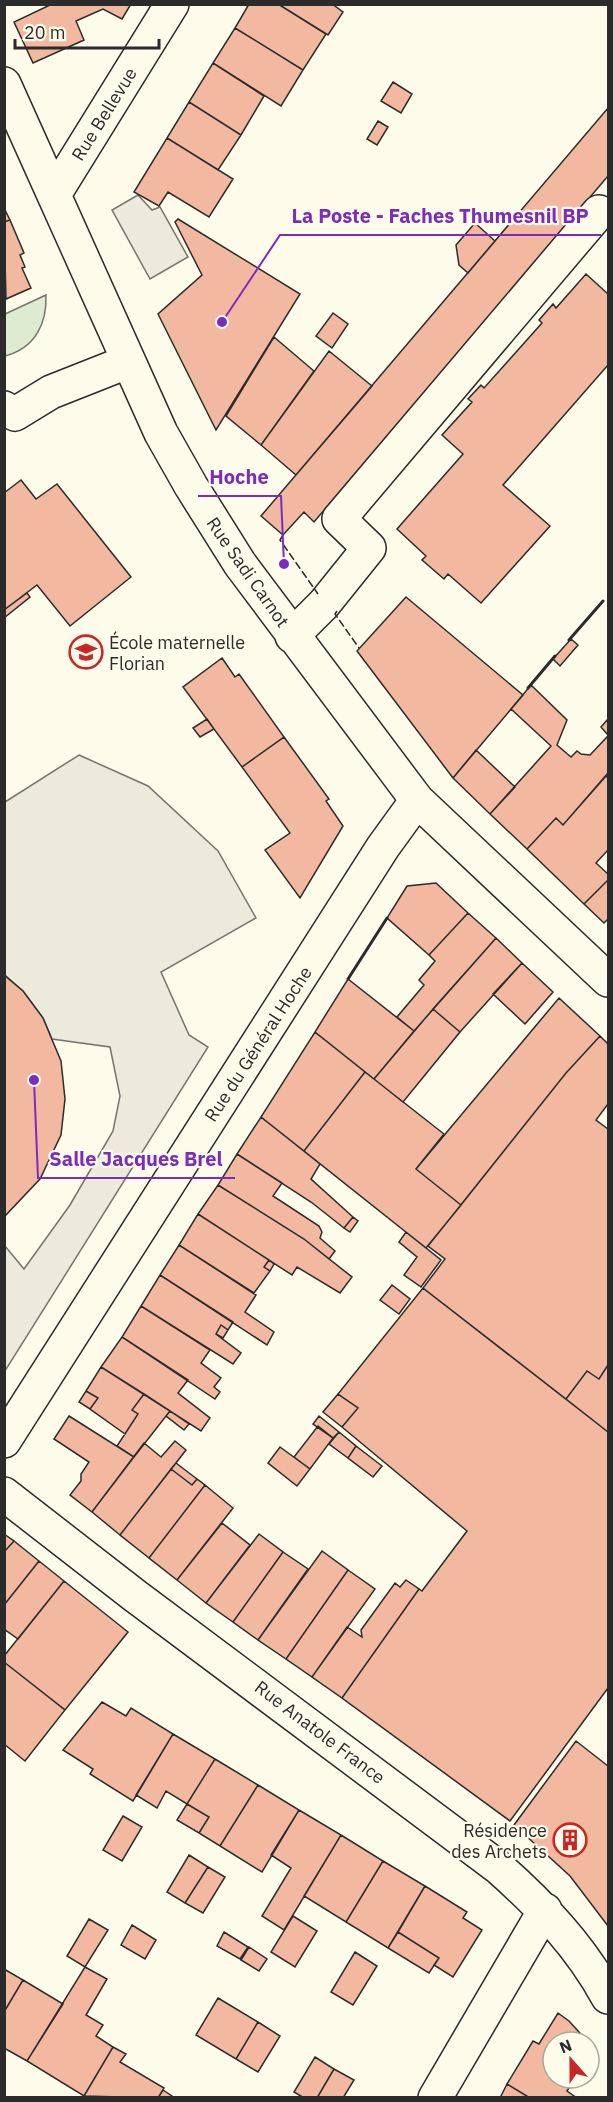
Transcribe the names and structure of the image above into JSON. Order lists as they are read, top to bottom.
{
  "streets": {
    "street": [
      "Rue Bellevue",
      "Rue Sadi Carnot",
      "Rue du Général Hoche",
      "Rue Anatole France"
    ]
  },
  "crossings": [
    ["Rue Bellevue", "Rue Sadi Carnot"],
    ["Rue Sadi Carnot", "Rue du Général Hoche"]
  ],
  "places": {
    "other": ["La Poste - Faches Thumesnil BP", "Hoche", "Salle Jacques Brel"],
    "school or university": ["École maternelle Florian"],
    "building": ["Résidence des Archets"]
  },
  "scale_bar": "20 m",
  "north": "top"
}
